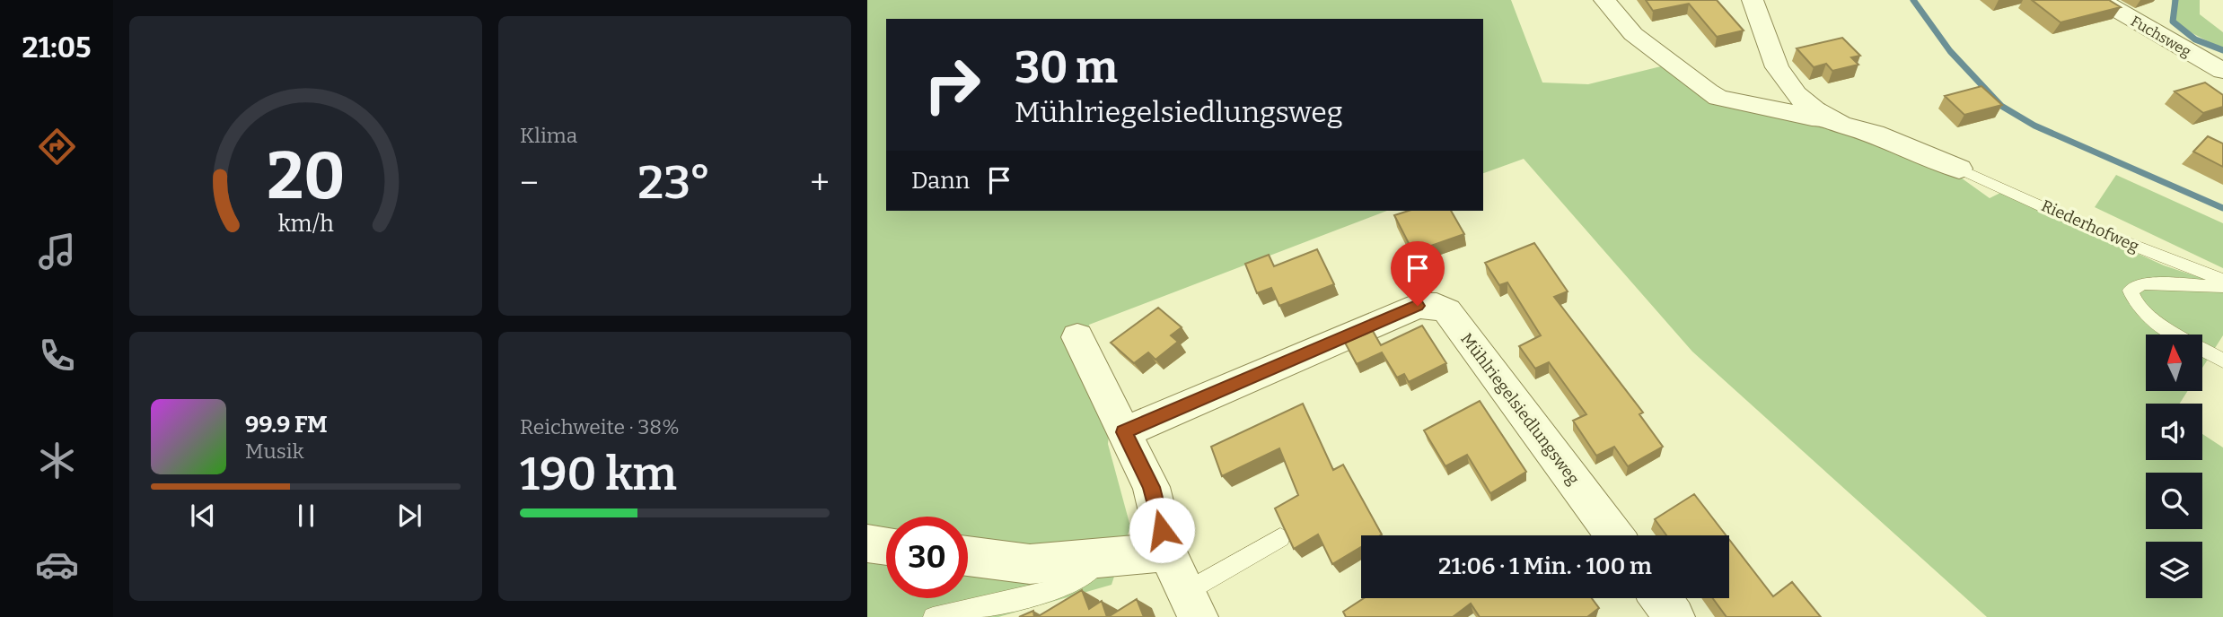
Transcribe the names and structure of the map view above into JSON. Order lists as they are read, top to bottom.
{
  "streets": {
    "street": ["Fuchsweg", "Mühlriegelsiedlungsweg"],
    "lane": ["Riederhofweg"]
  },
  "north": "top",
  "page": {
    "tabs": "21:05",
    "tile": [
      "Klima",
      ["Reichweite · 38%", "190 km"]
    ],
    "turn": ["30 m", "Mühlriegelsiedlungsweg"],
    "then": "Dann",
    "heat": ["−", "23°", "+"],
    "song": ["99.9 FM", "Musik"],
    "limit": "30",
    "trip": "21:06 · 1 Min. · 100 m",
    "gauge": ["20", "km/h"]
  }
}
